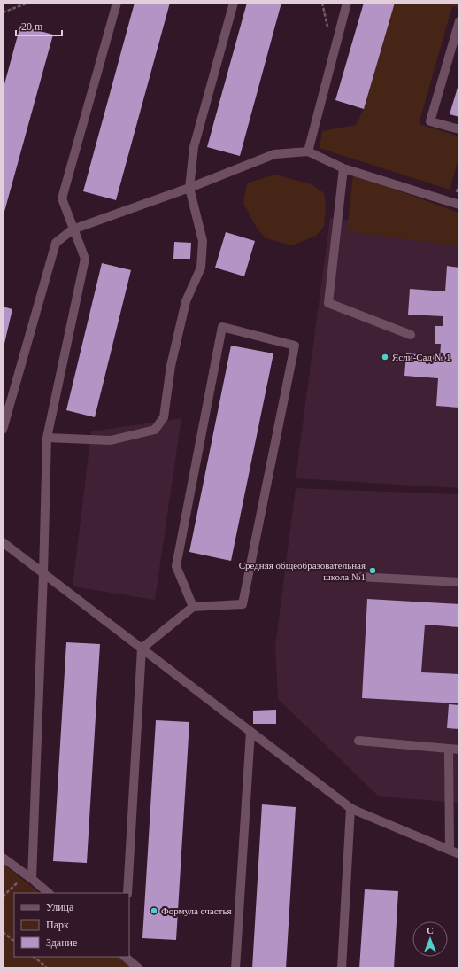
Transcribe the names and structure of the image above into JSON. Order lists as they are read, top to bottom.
{
  "places": ["Ясли-Сад № 1", "Средняя общеобразовательная школа №1", "Формула счастья"],
  "legend": ["Улица", "Парк", "Здание"],
  "scale_bar": "20 m",
  "north": "top"
}
